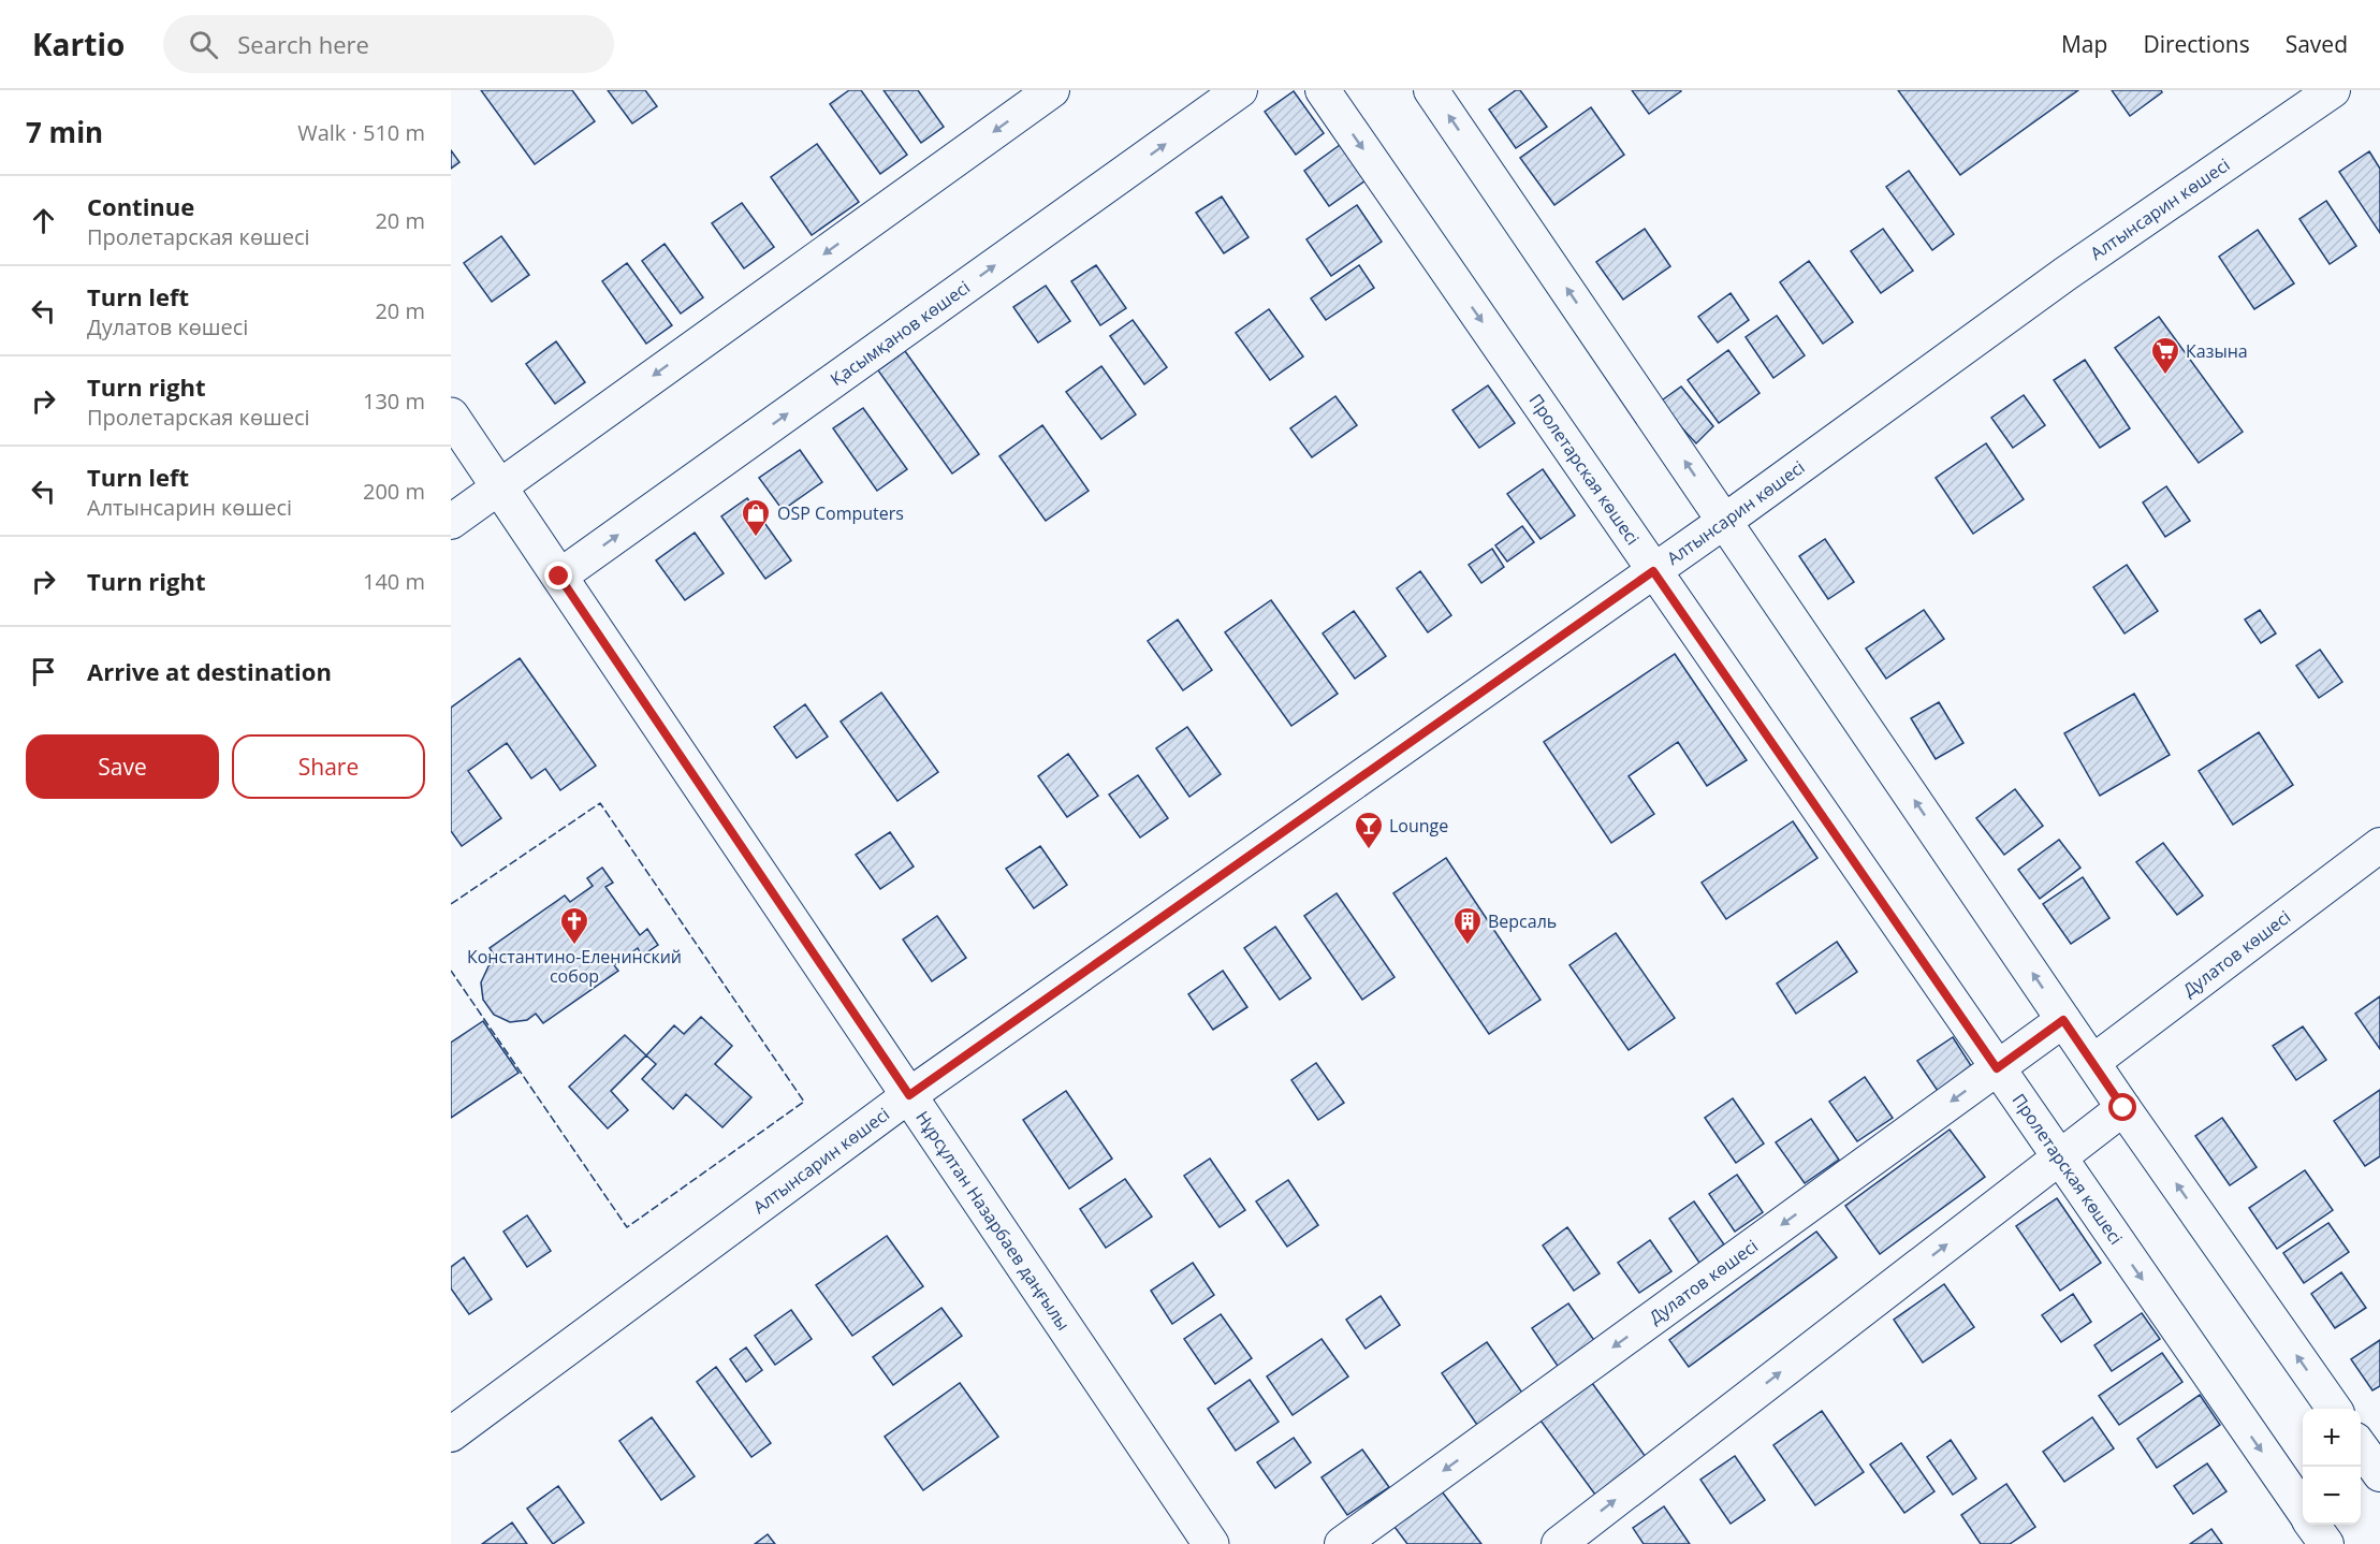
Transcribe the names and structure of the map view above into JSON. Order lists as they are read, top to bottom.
{
  "streets": {
    "main road": ["Нұрсұлтан Назарбаев даңғылы"],
    "street": [
      "Алтынсарин көшесі",
      "Қасымқанов көшесі",
      "Пролетарская көшесі",
      "Дулатов көшесі"
    ]
  },
  "crossings": [
    ["Алтынсарин көшесі", "Пролетарская көшесі"],
    ["Алтынсарин көшесі", "Нұрсұлтан Назарбаев даңғылы"],
    ["Қасымқанов көшесі", "Нұрсұлтан Назарбаев даңғылы"],
    ["Пролетарская көшесі", "Дулатов көшесі"]
  ],
  "places": {
    "supermarket": ["Казына"],
    "shop": ["OSP Computers"],
    "bar": ["Lounge"],
    "church": ["Константино-Еленинский собор"],
    "building": ["Версаль"]
  },
  "page": {
    "header": "Kartio",
    "search": "Search here",
    "nav": ["Map", "Directions", "Saved"],
    "heading": ["7 min", "Walk · 510 m"],
    "list": [
      ["Continue", "Пролетарская көшесі", "20 m"],
      ["Turn left", "Дулатов көшесі", "20 m"],
      ["Turn right", "Пролетарская көшесі", "130 m"],
      ["Turn left", "Алтынсарин көшесі", "200 m"],
      ["Turn right", "140 m"],
      "Arrive at destination"
    ],
    "buttons": ["Save", "Share"],
    "map_buttons": ["+", "−"]
  }
}
